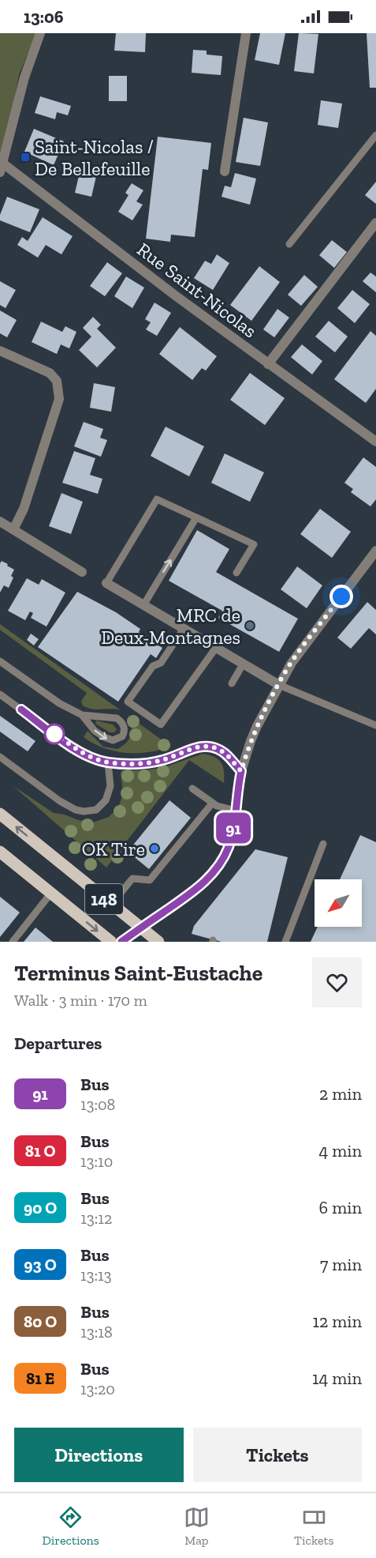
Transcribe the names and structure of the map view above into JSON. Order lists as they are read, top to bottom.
{
  "streets": {
    "main road": ["148"],
    "street": ["Rue Saint-Nicolas"]
  },
  "places": {
    "transit": ["Saint-Nicolas / De Bellefeuille"],
    "other": ["MRC de Deux-Montagnes", "OK Tire"]
  },
  "lines": ["bus line 91"],
  "north": "bottom left",
  "page": {
    "status": "13:06",
    "on_map": "91",
    "heading": [
      ["Terminus Saint-Eustache", "Walk · 3 min · 170 m"],
      "Departures"
    ],
    "list": [
      {
        "mark": "91",
        "name": "Bus",
        "note": "13:08",
        "value": "2 min"
      },
      {
        "mark": "81 O",
        "name": "Bus",
        "note": "13:10",
        "value": "4 min"
      },
      {
        "mark": "90 O",
        "name": "Bus",
        "note": "13:12",
        "value": "6 min"
      },
      {
        "mark": "93 O",
        "name": "Bus",
        "note": "13:13",
        "value": "7 min"
      },
      {
        "mark": "80 O",
        "name": "Bus",
        "note": "13:18",
        "value": "12 min"
      },
      {
        "mark": "81 E",
        "name": "Bus",
        "note": "13:20",
        "value": "14 min"
      }
    ],
    "buttons": ["Directions", "Tickets"],
    "tabs": ["Directions", "Map", "Tickets"]
  }
}
